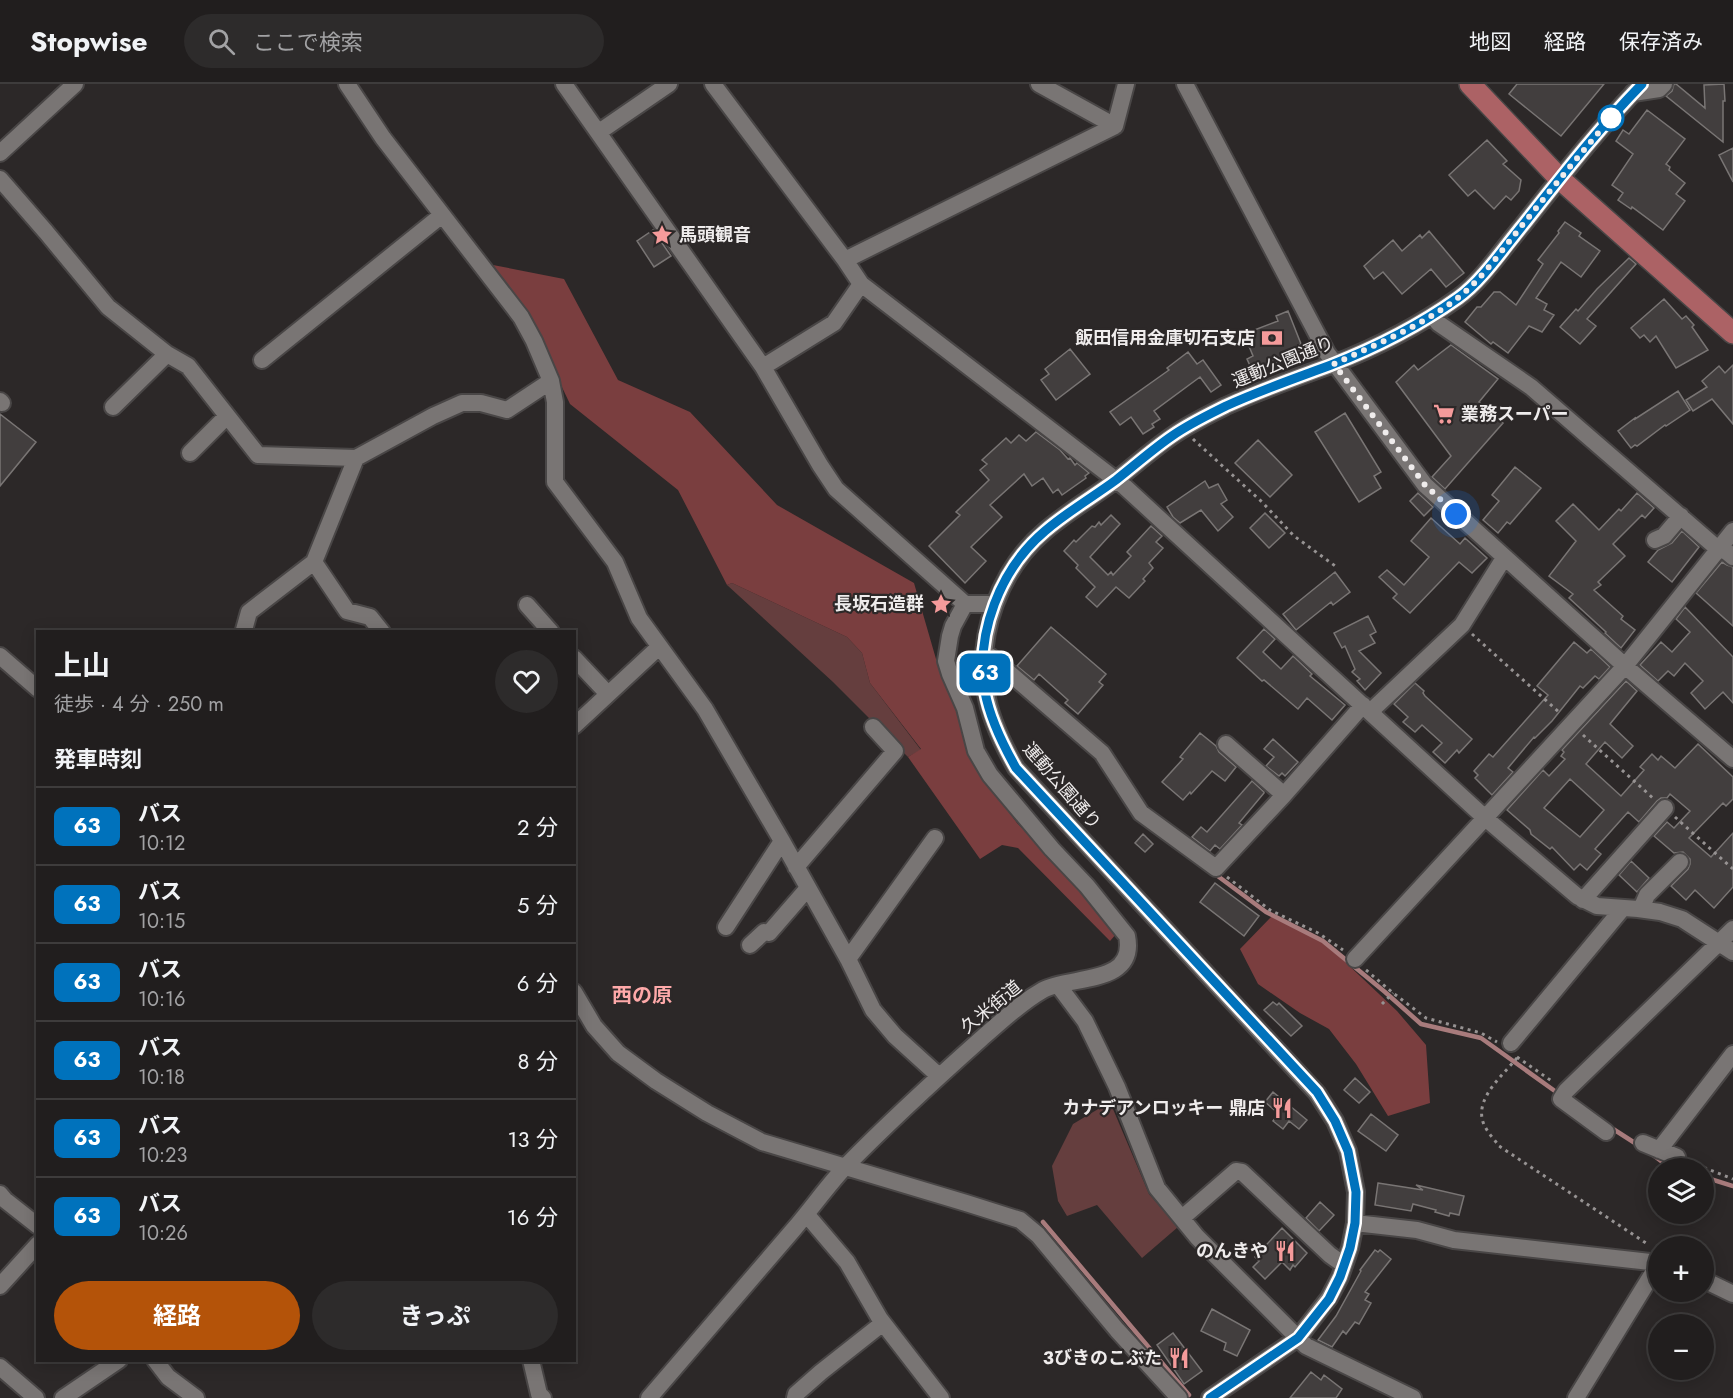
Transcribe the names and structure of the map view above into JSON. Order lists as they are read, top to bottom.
{
  "streets": {
    "street": ["運動公園通り", "久米街道"]
  },
  "districts": ["西の原"],
  "places": {
    "place": ["馬頭観音", "長坂石造群"],
    "bank": ["飯田信用金庫切石支店"],
    "supermarket": ["業務スーパー"],
    "restaurant": ["カナデアンロッキー 鼎店", "のんきや", "３びきのこぶた"]
  },
  "lines": ["bus line 63"],
  "page": {
    "header": "Stopwise",
    "search": "ここで検索",
    "nav": ["地図", "経路", "保存済み"],
    "on_map": "63",
    "heading": [
      ["上山", "徒歩 · 4 分 · 250 m"],
      "発車時刻"
    ],
    "list": [
      {
        "mark": "63",
        "name": "バス",
        "note": "10:12",
        "value": "2 分"
      },
      {
        "mark": "63",
        "name": "バス",
        "note": "10:15",
        "value": "5 分"
      },
      {
        "mark": "63",
        "name": "バス",
        "note": "10:16",
        "value": "6 分"
      },
      {
        "mark": "63",
        "name": "バス",
        "note": "10:18",
        "value": "8 分"
      },
      {
        "mark": "63",
        "name": "バス",
        "note": "10:23",
        "value": "13 分"
      },
      {
        "mark": "63",
        "name": "バス",
        "note": "10:26",
        "value": "16 分"
      }
    ],
    "map_buttons": ["+", "−"],
    "buttons": ["経路", "きっぷ"]
  }
}
